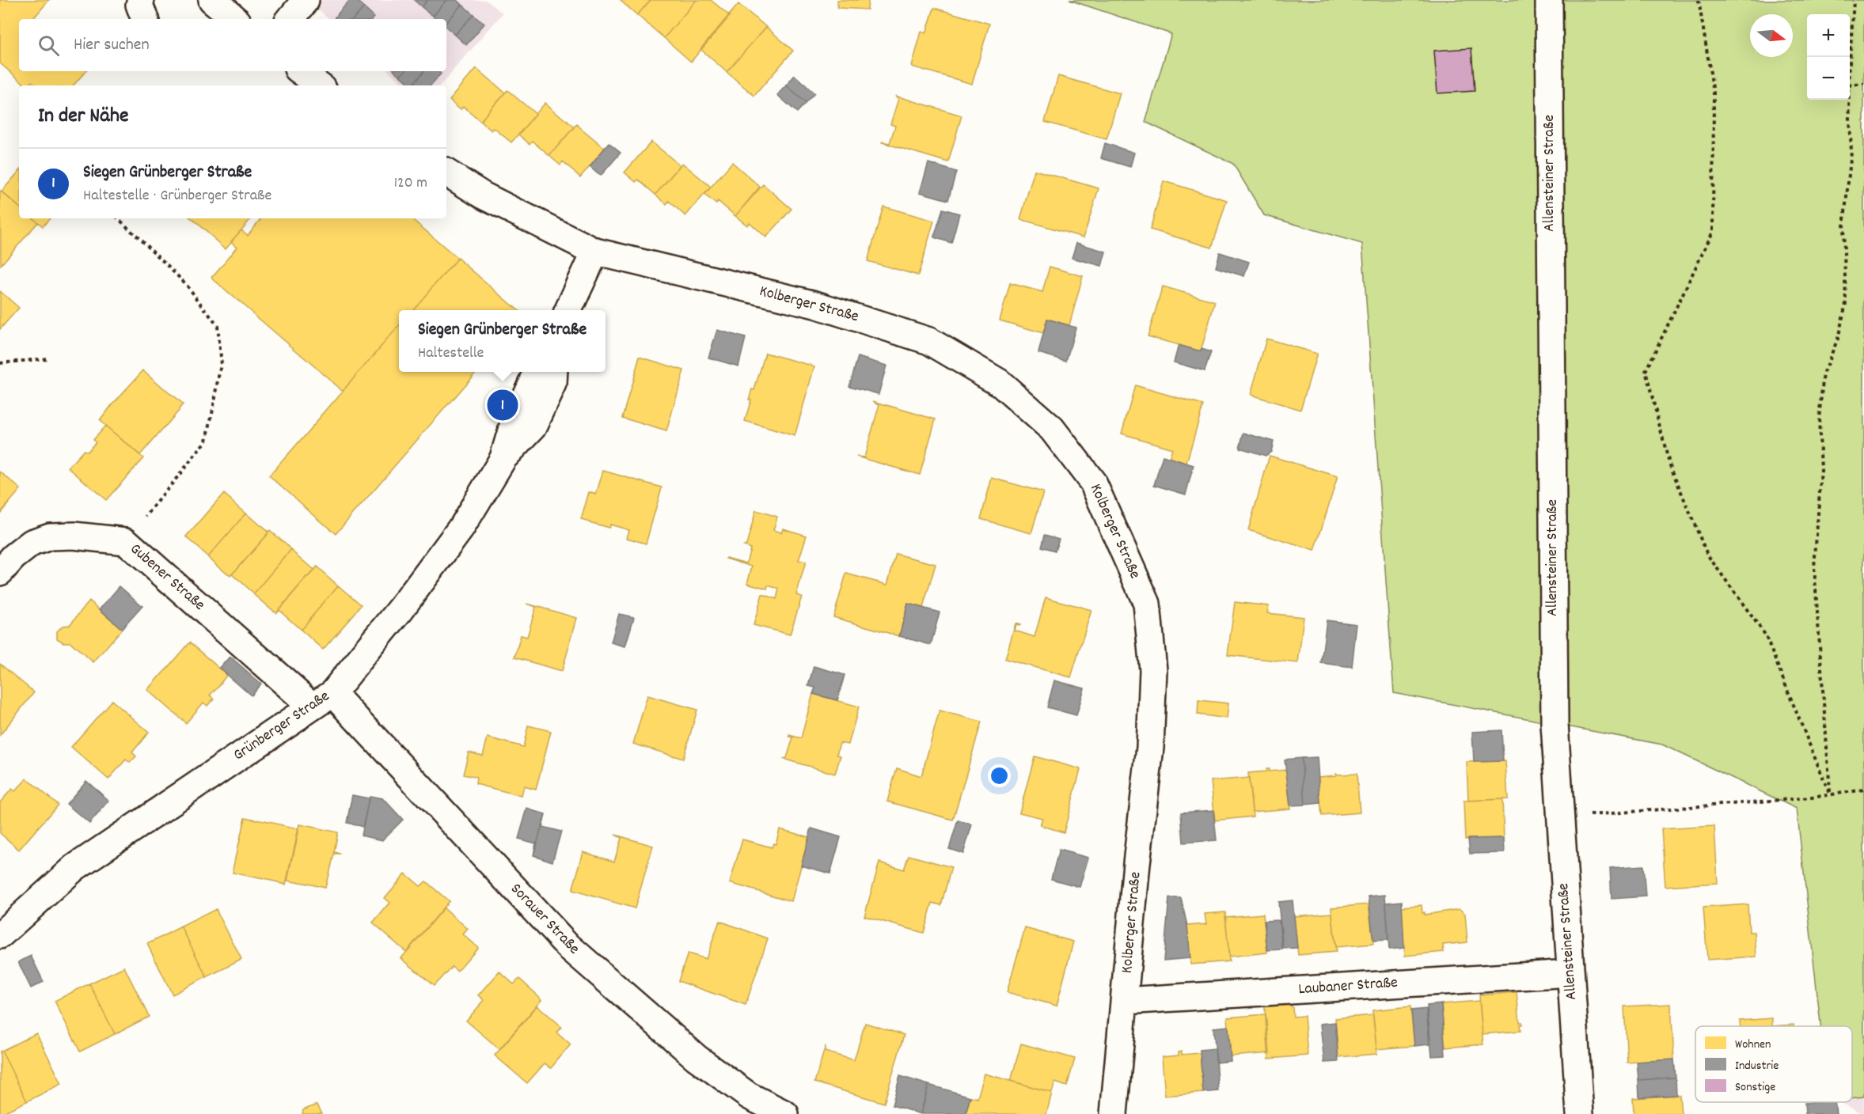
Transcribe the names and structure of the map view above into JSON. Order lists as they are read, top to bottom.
{
  "streets": {
    "street": [
      "Allensteiner Straße",
      "Kolberger Straße",
      "Gubener Straße",
      "Grünberger Straße",
      "Sorauer Straße",
      "Laubaner Straße"
    ]
  },
  "crossings": [
    ["Allensteiner Straße", "Laubaner Straße"],
    ["Kolberger Straße", "Laubaner Straße"],
    ["Gubener Straße", "Grünberger Straße"],
    ["Gubener Straße", "Sorauer Straße"],
    ["Grünberger Straße", "Sorauer Straße"]
  ],
  "legend": ["Wohnen", "Industrie", "Sonstige"],
  "north": "right",
  "page": {
    "map_buttons": ["+", "−"],
    "search": "Hier suchen",
    "heading": "In der Nähe",
    "list": [
      {
        "mark": "1",
        "name": "Siegen Grünberger Straße",
        "note": "Haltestelle · Grünberger Straße",
        "value": "120 m"
      }
    ],
    "popup": ["Siegen Grünberger Straße", "Haltestelle"],
    "pins": "1"
  }
}
